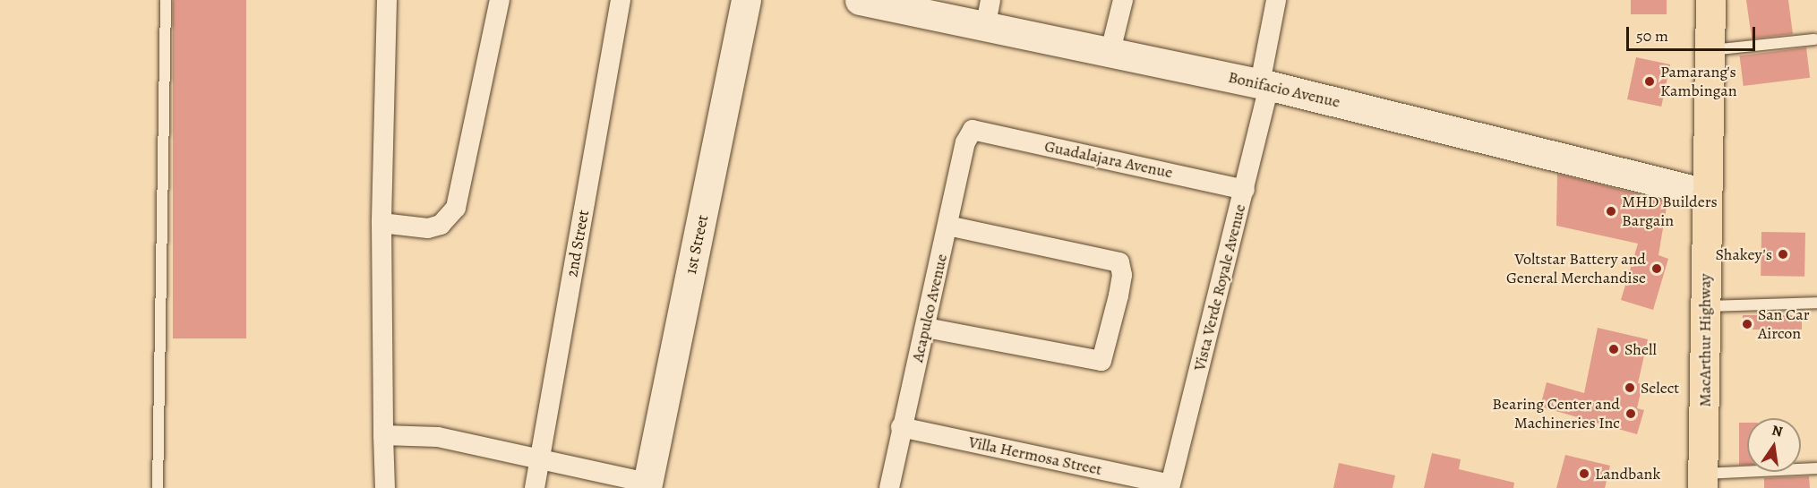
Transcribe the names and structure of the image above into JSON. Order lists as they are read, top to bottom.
{
  "streets": {
    "main road": ["MacArthur Highway"],
    "street": [
      "Bonifacio Avenue",
      "Guadalajara Avenue",
      "2nd Street",
      "1st Street",
      "Vista Verde Royale Avenue",
      "Acapulco Avenue",
      "Villa Hermosa Street"
    ]
  },
  "crossings": [
    ["Bonifacio Avenue", "Vista Verde Royale Avenue"],
    ["Bonifacio Avenue", "MacArthur Highway"],
    ["Guadalajara Avenue", "Vista Verde Royale Avenue"],
    ["Guadalajara Avenue", "Acapulco Avenue"],
    ["Vista Verde Royale Avenue", "Villa Hermosa Street"],
    ["Acapulco Avenue", "Villa Hermosa Street"]
  ],
  "places": [
    "Pamarang's Kambingan",
    "MHD Builders Bargain",
    "Shakey's",
    "Voltstar Battery and General Merchandise",
    "San Car Aircon",
    "Shell",
    "Select",
    "Bearing Center and Machineries Inc",
    "Landbank"
  ],
  "scale_bar": "50 m",
  "north": "top"
}
